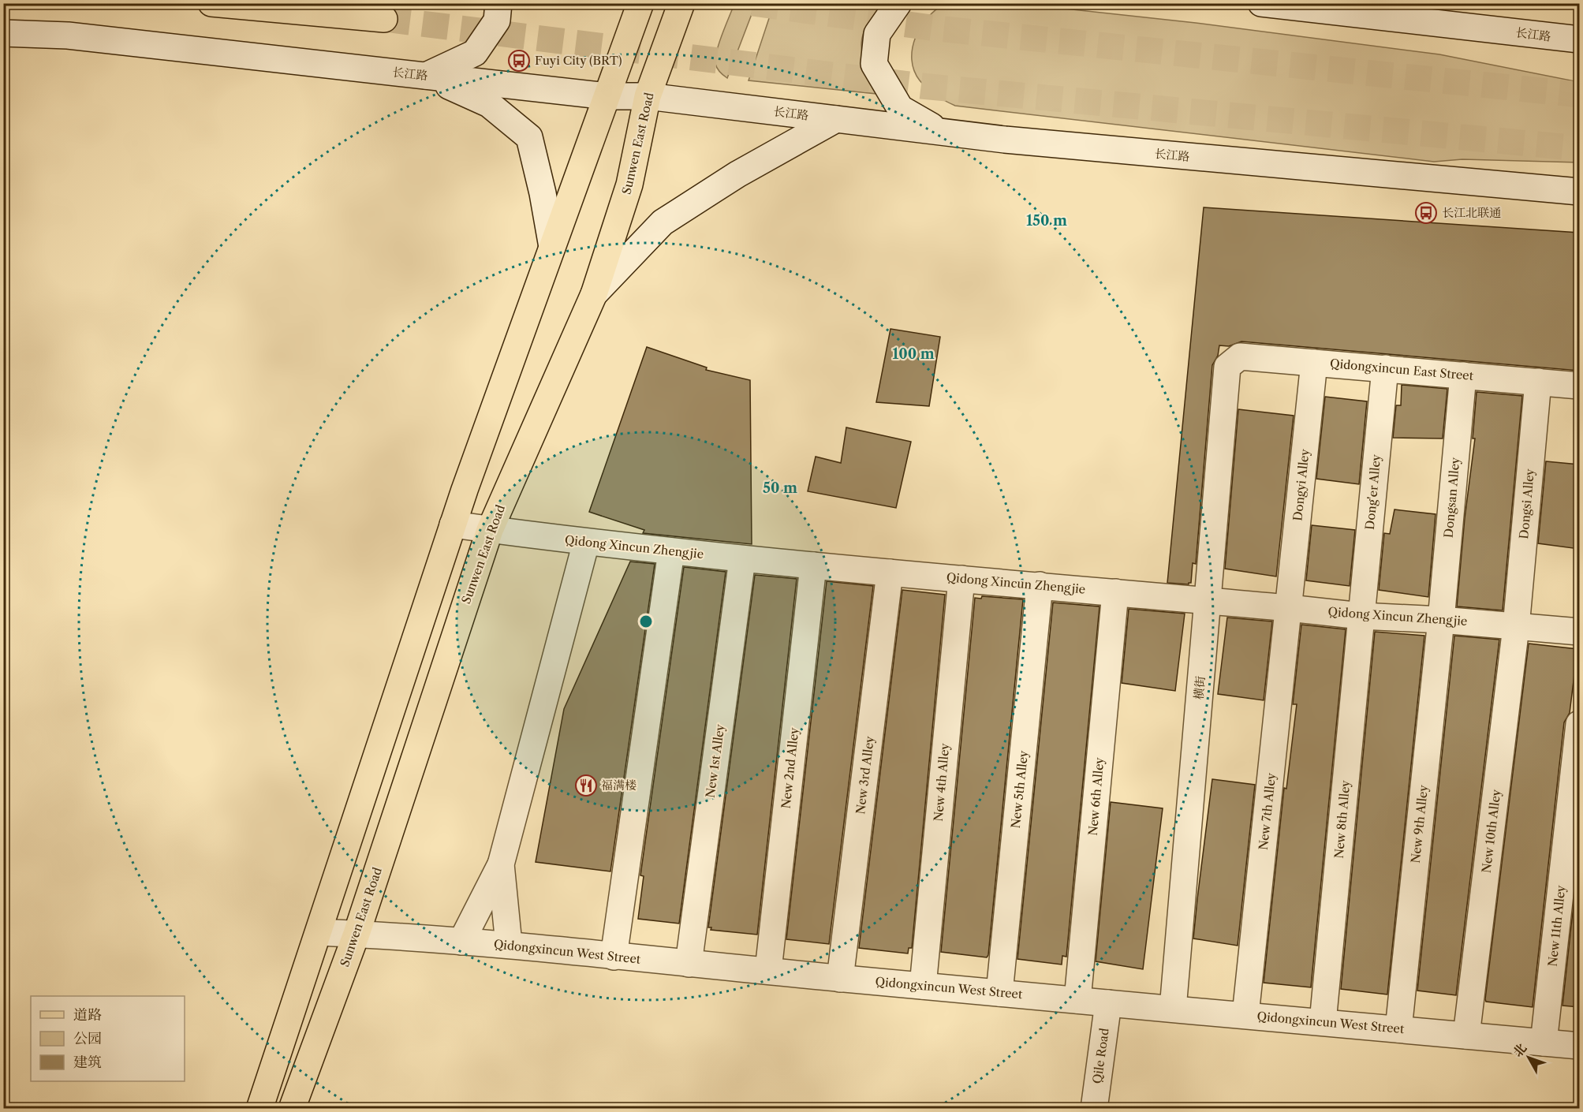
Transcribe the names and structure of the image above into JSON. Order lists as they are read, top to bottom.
{
  "streets": {
    "main road": ["Sunwen East Road"],
    "street": [
      "长江路",
      "Qidongxincun East Street",
      "Dongyi Alley",
      "Dong'er Alley",
      "Dongsan Alley",
      "Dongsi Alley",
      "Qidong Xincun Zhengjie",
      "横街",
      "New 1st Alley",
      "New 2nd Alley",
      "New 3rd Alley",
      "New 4th Alley",
      "New 5th Alley",
      "New 6th Alley",
      "New 7th Alley",
      "New 8th Alley",
      "New 9th Alley",
      "New 10th Alley",
      "New 11th Alley",
      "Qidongxincun West Street",
      "Qile Road"
    ]
  },
  "crossings": [
    ["长江路", "Sunwen East Road"],
    ["Sunwen East Road", "Qidong Xincun Zhengjie"],
    ["Sunwen East Road", "Qidongxincun West Street"],
    ["Qidongxincun East Street", "Dongyi Alley"],
    ["Qidongxincun East Street", "Dong'er Alley"],
    ["Qidongxincun East Street", "Dongsan Alley"],
    ["Qidongxincun East Street", "Dongsi Alley"],
    ["Qidongxincun East Street", "横街"],
    ["Dongyi Alley", "Qidong Xincun Zhengjie"],
    ["Dongyi Alley", "New 7th Alley"],
    ["Dong'er Alley", "Qidong Xincun Zhengjie"],
    ["Dong'er Alley", "New 8th Alley"],
    ["Dongsan Alley", "Qidong Xincun Zhengjie"],
    ["Dongsan Alley", "New 9th Alley"],
    ["Dongsi Alley", "Qidong Xincun Zhengjie"],
    ["Dongsi Alley", "New 10th Alley"],
    ["Qidong Xincun Zhengjie", "横街"],
    ["Qidong Xincun Zhengjie", "New 1st Alley"],
    ["Qidong Xincun Zhengjie", "New 2nd Alley"],
    ["Qidong Xincun Zhengjie", "New 3rd Alley"],
    ["Qidong Xincun Zhengjie", "New 4th Alley"],
    ["Qidong Xincun Zhengjie", "New 5th Alley"],
    ["Qidong Xincun Zhengjie", "New 6th Alley"],
    ["Qidong Xincun Zhengjie", "New 7th Alley"],
    ["Qidong Xincun Zhengjie", "New 8th Alley"],
    ["Qidong Xincun Zhengjie", "New 9th Alley"],
    ["Qidong Xincun Zhengjie", "New 10th Alley"],
    ["横街", "Qidongxincun West Street"],
    ["New 1st Alley", "Qidongxincun West Street"],
    ["New 2nd Alley", "Qidongxincun West Street"],
    ["New 3rd Alley", "Qidongxincun West Street"],
    ["New 4th Alley", "Qidongxincun West Street"],
    ["New 5th Alley", "Qidongxincun West Street"],
    ["New 6th Alley", "Qidongxincun West Street"],
    ["New 7th Alley", "Qidongxincun West Street"],
    ["New 8th Alley", "Qidongxincun West Street"],
    ["New 9th Alley", "Qidongxincun West Street"],
    ["New 10th Alley", "Qidongxincun West Street"],
    ["New 11th Alley", "Qidongxincun West Street"],
    ["Qidongxincun West Street", "Qile Road"]
  ],
  "places": {
    "bus stop": ["Fuyi City (BRT)", "长江北联通"],
    "restaurant": ["福满楼"]
  },
  "legend": ["道路", "公园", "建筑"],
  "north": "top left",
  "rings": ["150 m", "100 m", "50 m"]
}
